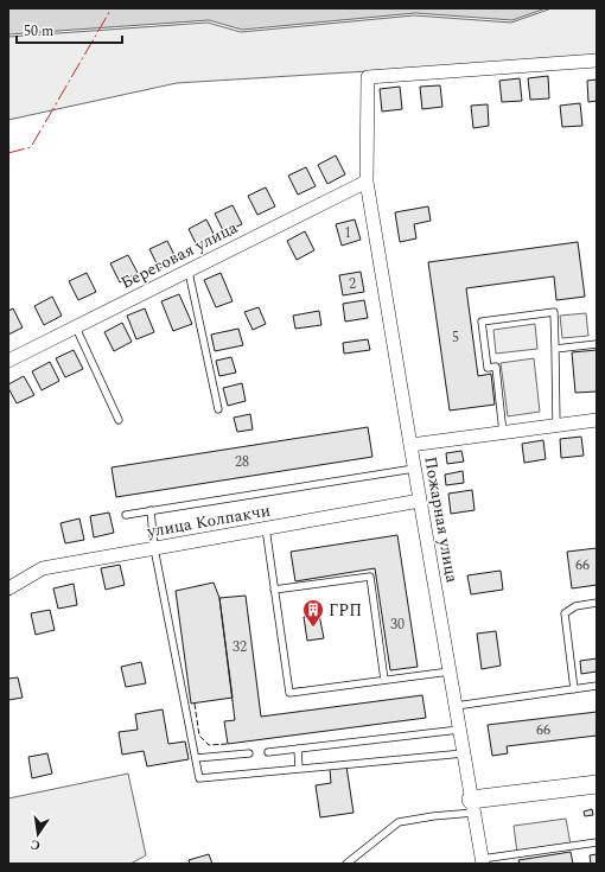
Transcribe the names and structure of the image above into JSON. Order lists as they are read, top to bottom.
{
  "streets": {
    "street": ["Береговая улица", "Пожарная улица", "улица Колпакчи"]
  },
  "crossings": [
    ["Береговая улица", "Пожарная улица"],
    ["Пожарная улица", "улица Колпакчи"]
  ],
  "places": {
    "building": ["ГРП"]
  },
  "house_numbers": [
    "1",
    "2",
    "5",
    "28",
    "66",
    "30",
    "32",
    "66"
  ],
  "scale_bar": "50 m",
  "north": "bottom"
}
